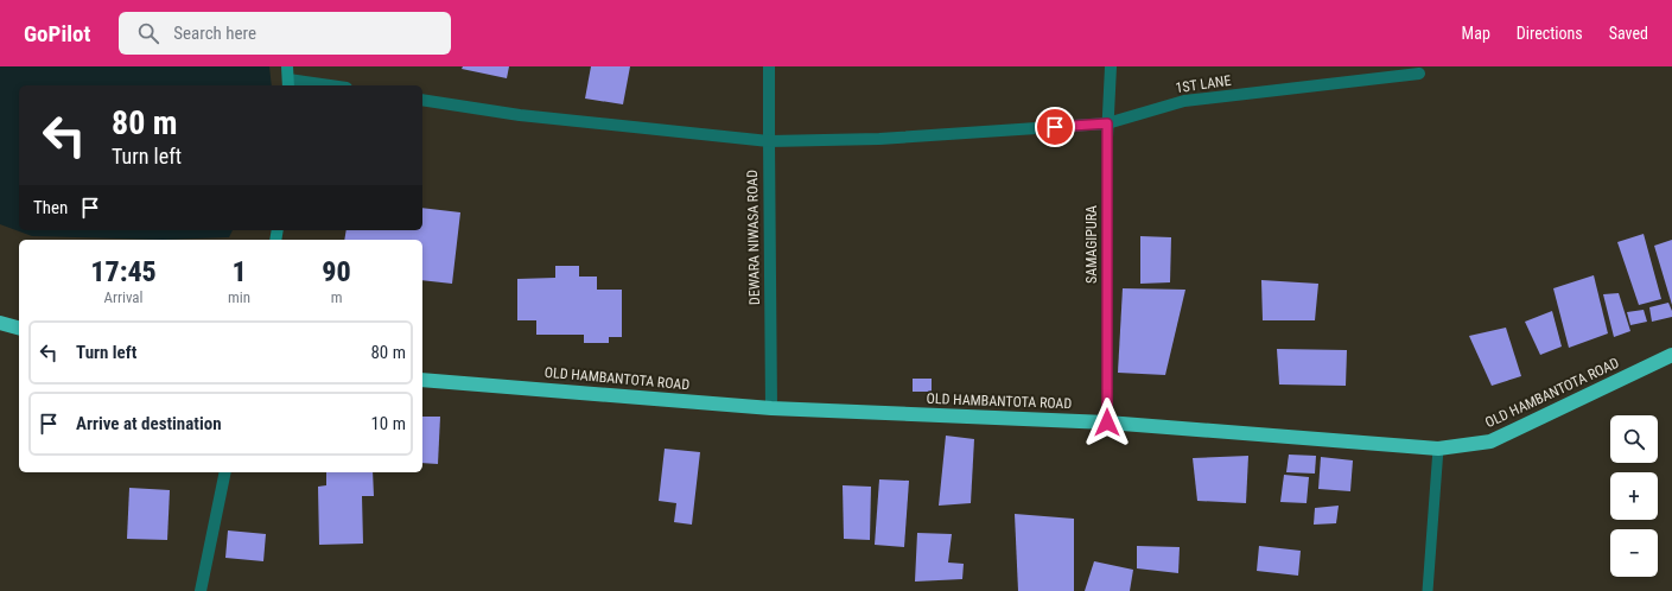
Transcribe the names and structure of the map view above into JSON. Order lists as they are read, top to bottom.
{
  "streets": {
    "highway": ["OLD HAMBANTOTA ROAD"],
    "street": ["1ST LANE", "DEWARA NIWASA ROAD", "SAMAGIPURA"]
  },
  "crossings": [
    ["1ST LANE", "DEWARA NIWASA ROAD"],
    ["1ST LANE", "SAMAGIPURA"],
    ["DEWARA NIWASA ROAD", "OLD HAMBANTOTA ROAD"],
    ["SAMAGIPURA", "OLD HAMBANTOTA ROAD"]
  ],
  "page": {
    "header": "GoPilot",
    "search": "Search here",
    "nav": ["Map", "Directions", "Saved"],
    "turn": ["80 m", "Turn left"],
    "then": "Then",
    "eta": [
      "17:45",
      "Arrival",
      "1",
      "min",
      "90",
      "m"
    ],
    "list": [
      {
        "name": "Turn left",
        "value": "80 m"
      },
      {
        "name": "Arrive at destination",
        "value": "10 m"
      }
    ],
    "map_buttons": ["+", "−"]
  }
}
